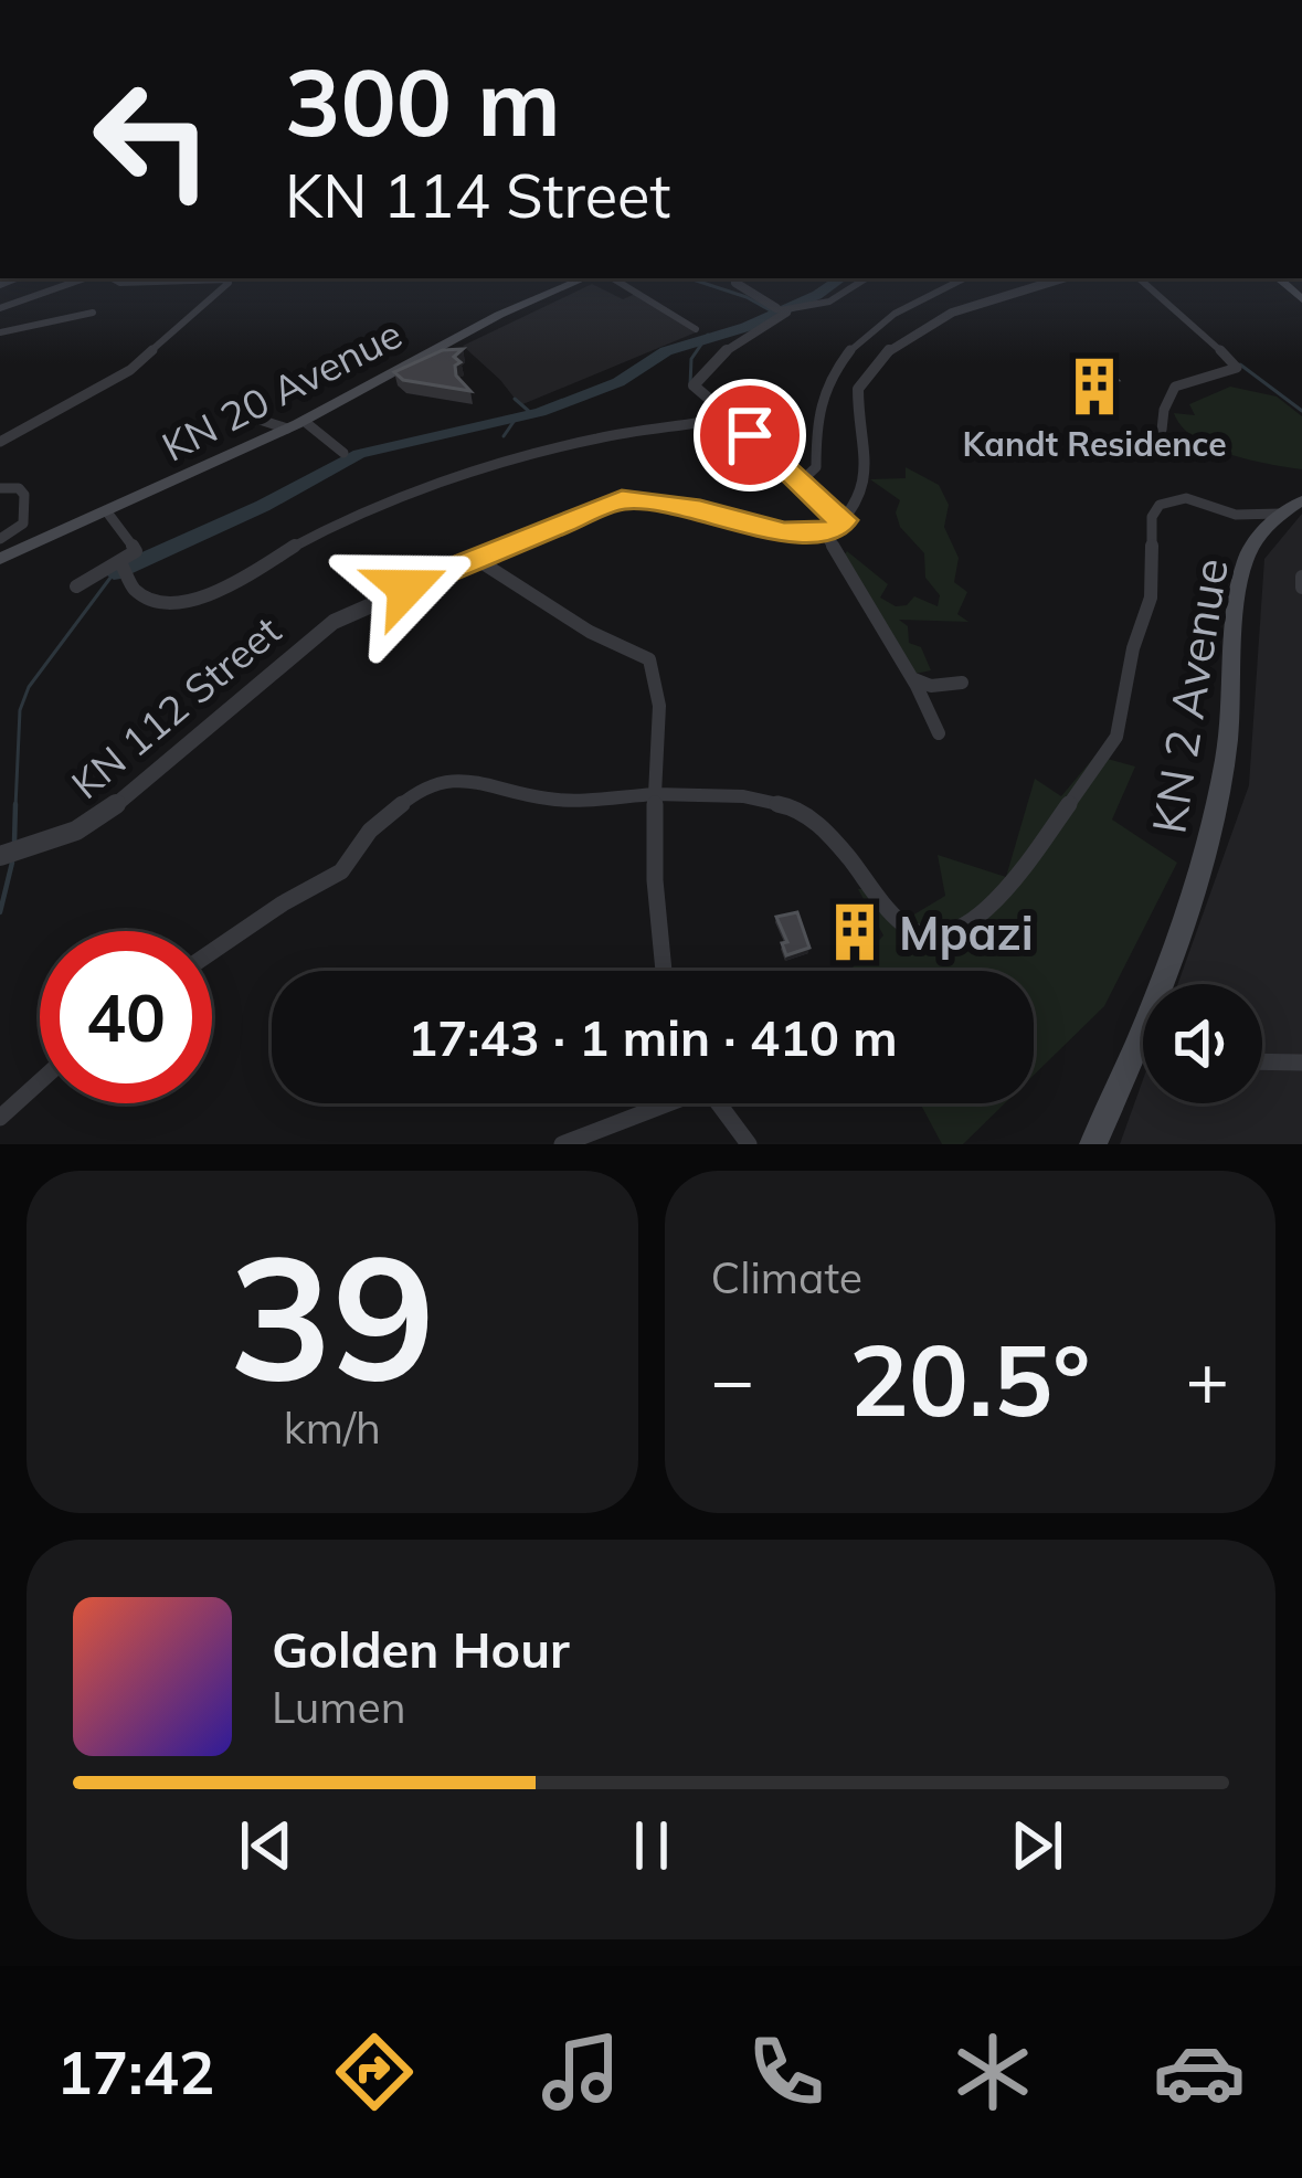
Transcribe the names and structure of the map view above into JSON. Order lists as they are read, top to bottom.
{
  "streets": {
    "main road": ["KN 20 Avenue", "KN 2 Avenue"],
    "street": ["KN 112 Street"]
  },
  "places": {
    "building": ["Kandt Residence", "Mpazi"]
  },
  "page": {
    "turn": ["300 m", "KN 114 Street"],
    "limit": "40",
    "trip": "17:43 · 1 min · 410 m",
    "tile": [
      ["39", "km/h"],
      "Climate"
    ],
    "heat": ["−", "20.5°", "+"],
    "song": ["Golden Hour", "Lumen"],
    "tabs": "17:42"
  }
}
